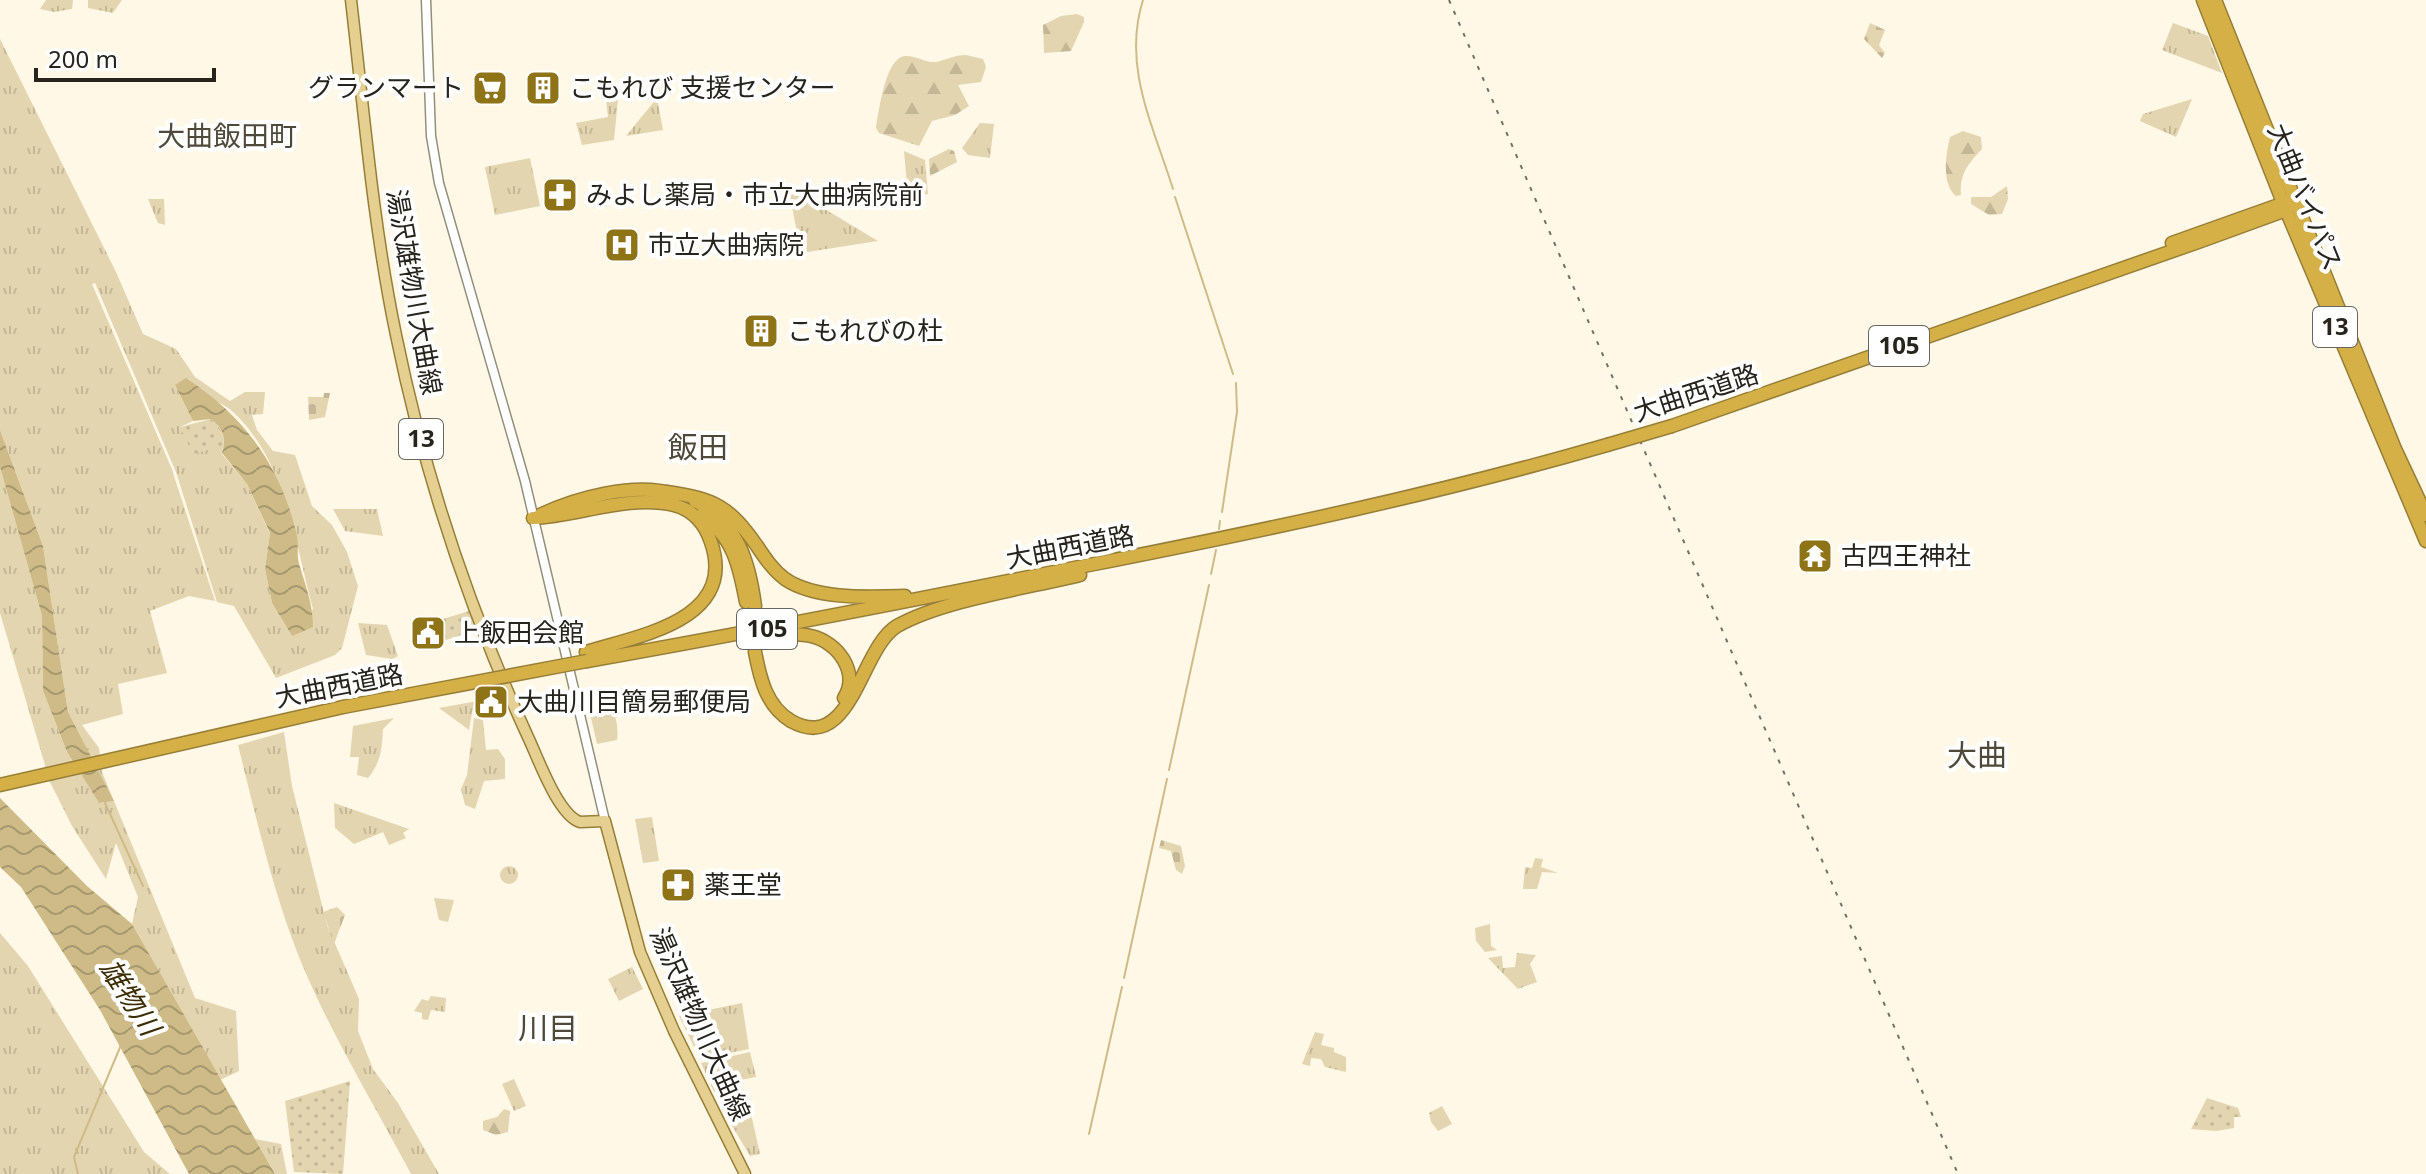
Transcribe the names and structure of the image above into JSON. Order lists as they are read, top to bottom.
{
  "streets": {
    "highway": [
      "大曲バイパス",
      "13",
      "105",
      "大曲西道路"
    ],
    "main road": ["湯沢雄物川大曲線"]
  },
  "crossings": [
    ["大曲バイパス", "大曲西道路"]
  ],
  "districts": [
    "大曲飯田町",
    "飯田",
    "大曲",
    "川目"
  ],
  "water": ["雄物川"],
  "places": {
    "supermarket": ["グランマート"],
    "building": ["こもれび 支援センター", "こもれびの杜"],
    "pharmacy": ["みよし薬局・市立大曲病院前", "薬王堂"],
    "hospital": ["市立大曲病院"],
    "temple": ["古四王神社"],
    "public building": ["上飯田会館", "大曲川目簡易郵便局"]
  },
  "scale_bar": "200 m"
}
